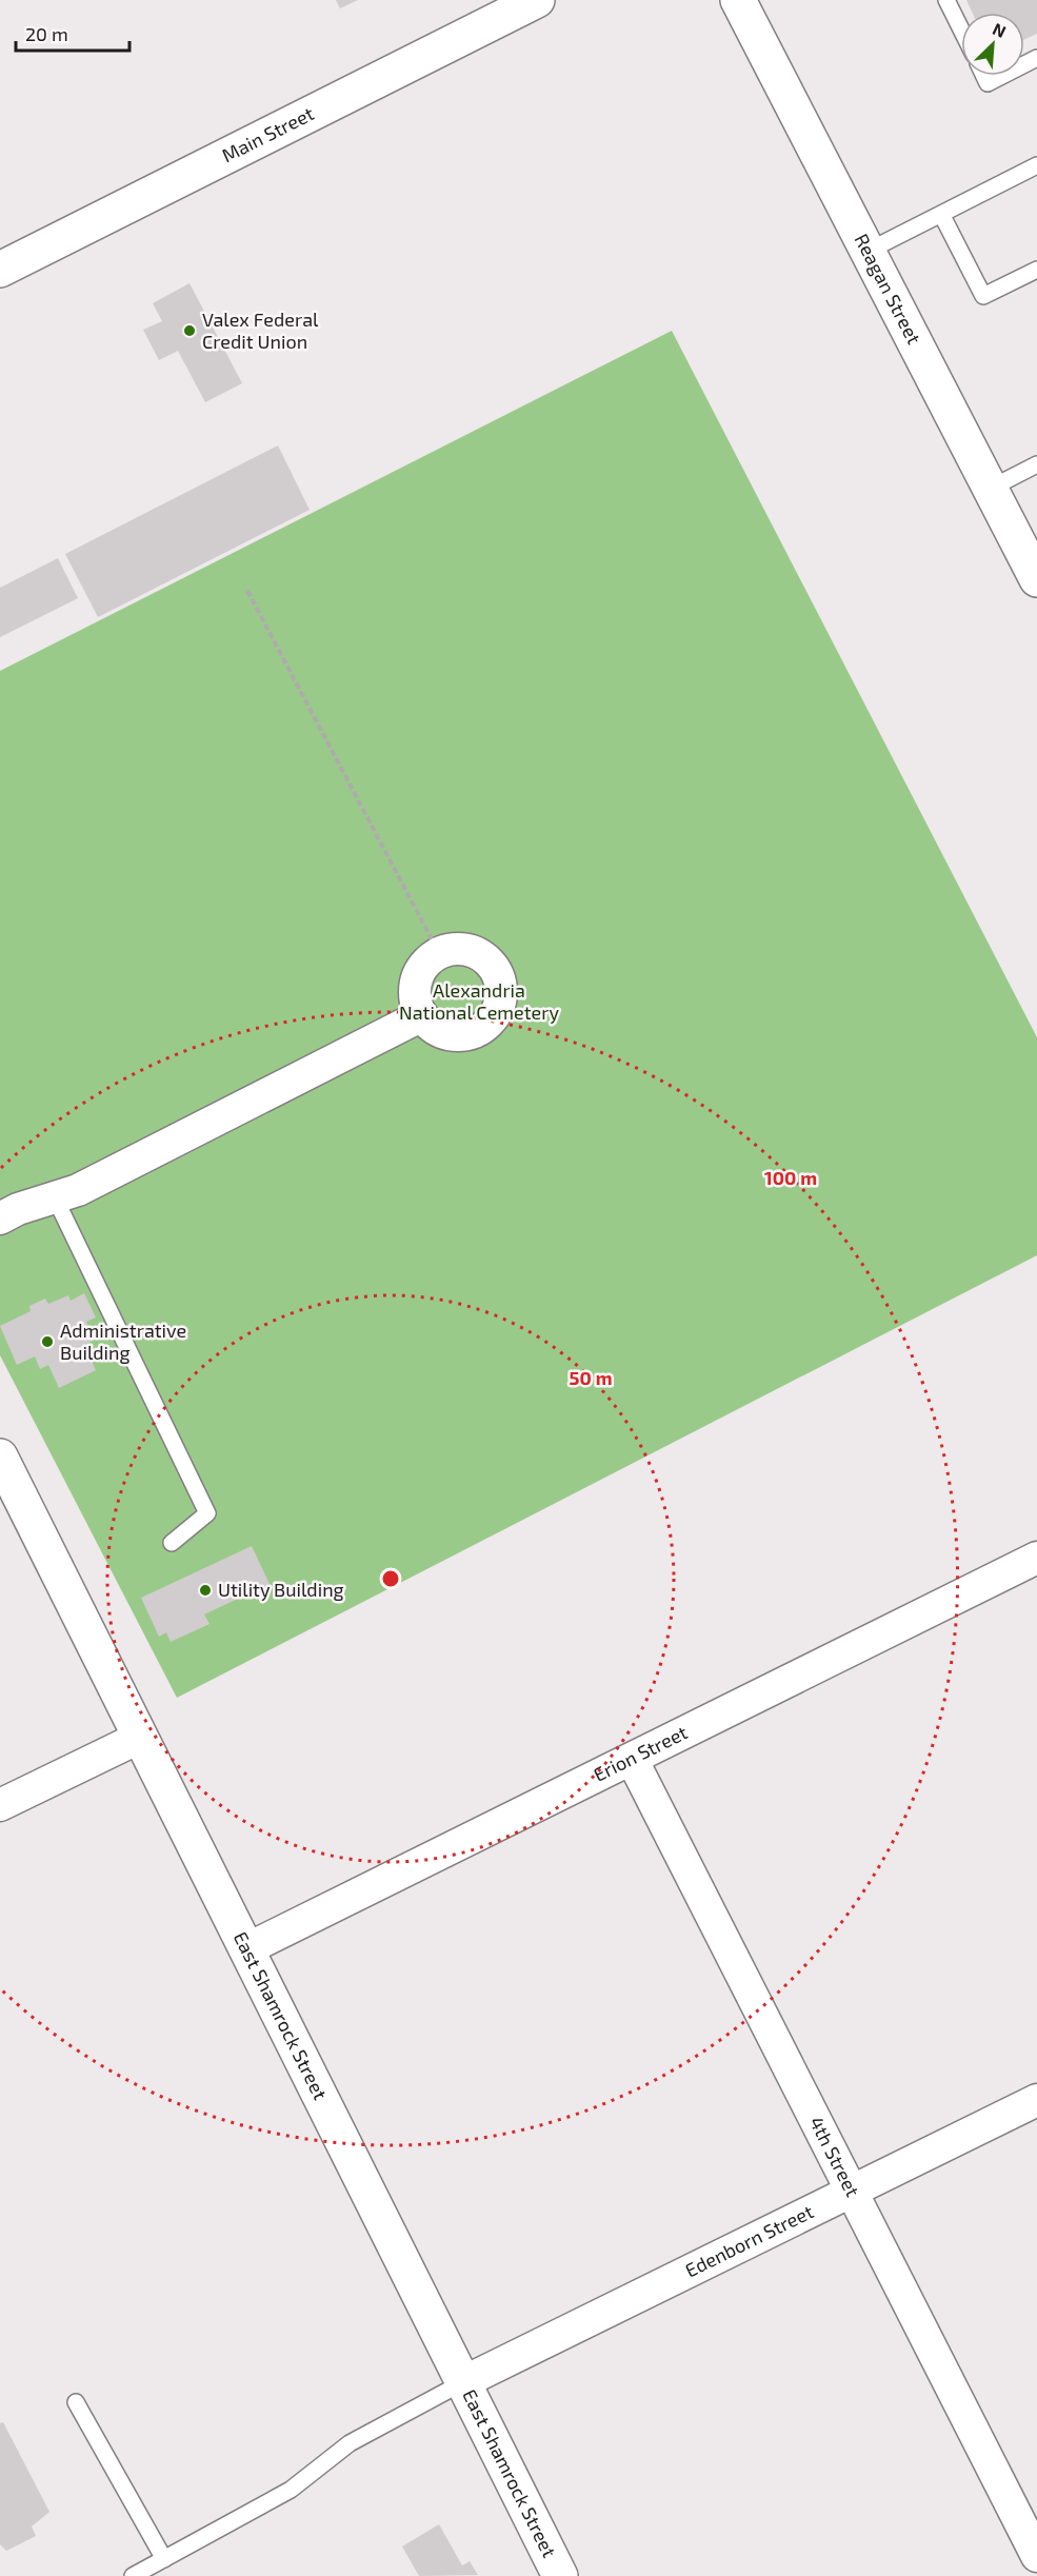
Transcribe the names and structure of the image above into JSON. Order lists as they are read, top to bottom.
{
  "streets": {
    "main road": ["Main Street", "Reagan Street", "East Shamrock Street"],
    "street": ["Erion Street", "4th Street", "Edenborn Street"]
  },
  "crossings": [
    ["Erion Street", "East Shamrock Street"],
    ["Erion Street", "4th Street"],
    ["East Shamrock Street", "Edenborn Street"],
    ["4th Street", "Edenborn Street"]
  ],
  "parks": ["Alexandria National Cemetery"],
  "places": ["Valex Federal Credit Union", "Administrative Building", "Utility Building"],
  "scale_bar": "20 m",
  "north": "top right",
  "rings": ["100 m", "50 m"]
}
